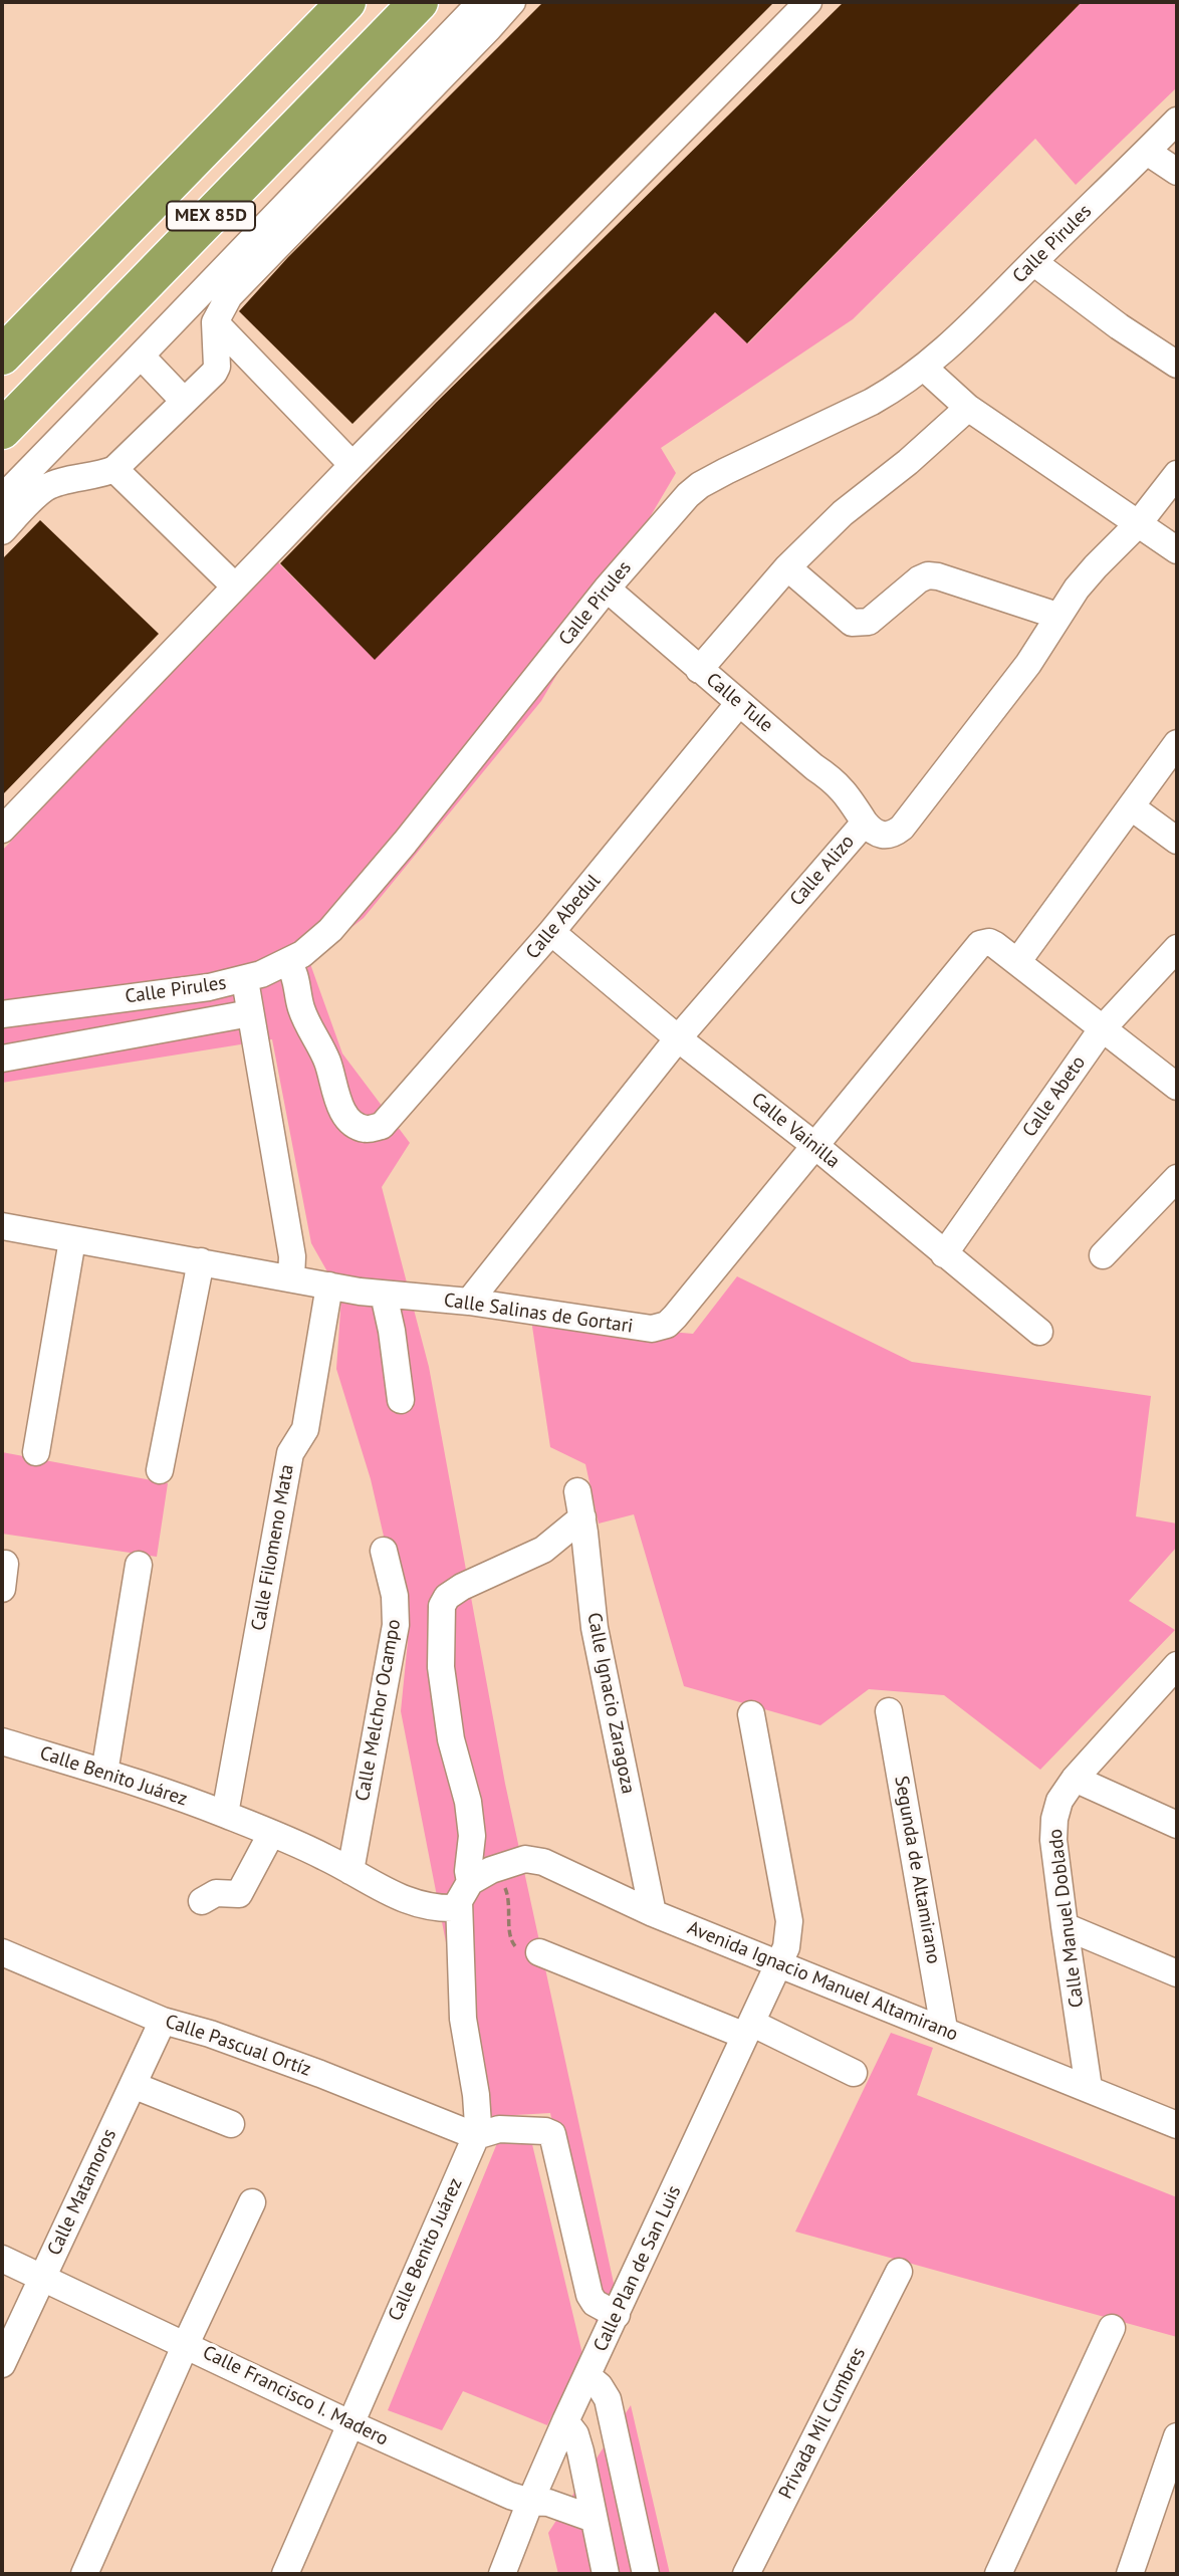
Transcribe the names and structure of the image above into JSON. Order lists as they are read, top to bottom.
{
  "streets": {
    "highway": ["MEX 85D"],
    "street": [
      "Calle Pirules",
      "Calle Tule",
      "Calle Alizo",
      "Calle Abedul",
      "Calle Abeto",
      "Calle Vainilla",
      "Calle Salinas de Gortari",
      "Calle Filomeno Mata",
      "Calle Ignacio Zaragoza",
      "Calle Melchor Ocampo",
      "Calle Benito Juárez",
      "Segunda de Altamirano",
      "Calle Manuel Doblado",
      "Avenida Ignacio Manuel Altamirano",
      "Calle Pascual Ortíz",
      "Calle Matamoros",
      "Calle Plan de San Luis",
      "Calle Francisco I. Madero",
      "Privada Mil Cumbres"
    ]
  },
  "crossings": [
    ["Calle Pirules", "Calle Tule"],
    ["Calle Pirules", "Calle Abedul"],
    ["Calle Tule", "Calle Alizo"],
    ["Calle Tule", "Calle Abedul"],
    ["Calle Alizo", "Calle Vainilla"],
    ["Calle Alizo", "Calle Salinas de Gortari"],
    ["Calle Abedul", "Calle Vainilla"],
    ["Calle Abeto", "Calle Vainilla"],
    ["Calle Vainilla", "Calle Salinas de Gortari"],
    ["Calle Salinas de Gortari", "Calle Filomeno Mata"],
    ["Calle Filomeno Mata", "Calle Benito Juárez"],
    ["Calle Ignacio Zaragoza", "Avenida Ignacio Manuel Altamirano"],
    ["Calle Melchor Ocampo", "Calle Benito Juárez"],
    ["Calle Benito Juárez", "Avenida Ignacio Manuel Altamirano"],
    ["Calle Benito Juárez", "Calle Pascual Ortíz"],
    ["Calle Benito Juárez", "Calle Francisco I. Madero"],
    ["Segunda de Altamirano", "Avenida Ignacio Manuel Altamirano"],
    ["Calle Manuel Doblado", "Avenida Ignacio Manuel Altamirano"],
    ["Avenida Ignacio Manuel Altamirano", "Calle Plan de San Luis"],
    ["Calle Pascual Ortíz", "Calle Matamoros"],
    ["Calle Matamoros", "Calle Francisco I. Madero"],
    ["Calle Plan de San Luis", "Calle Francisco I. Madero"]
  ]
}
